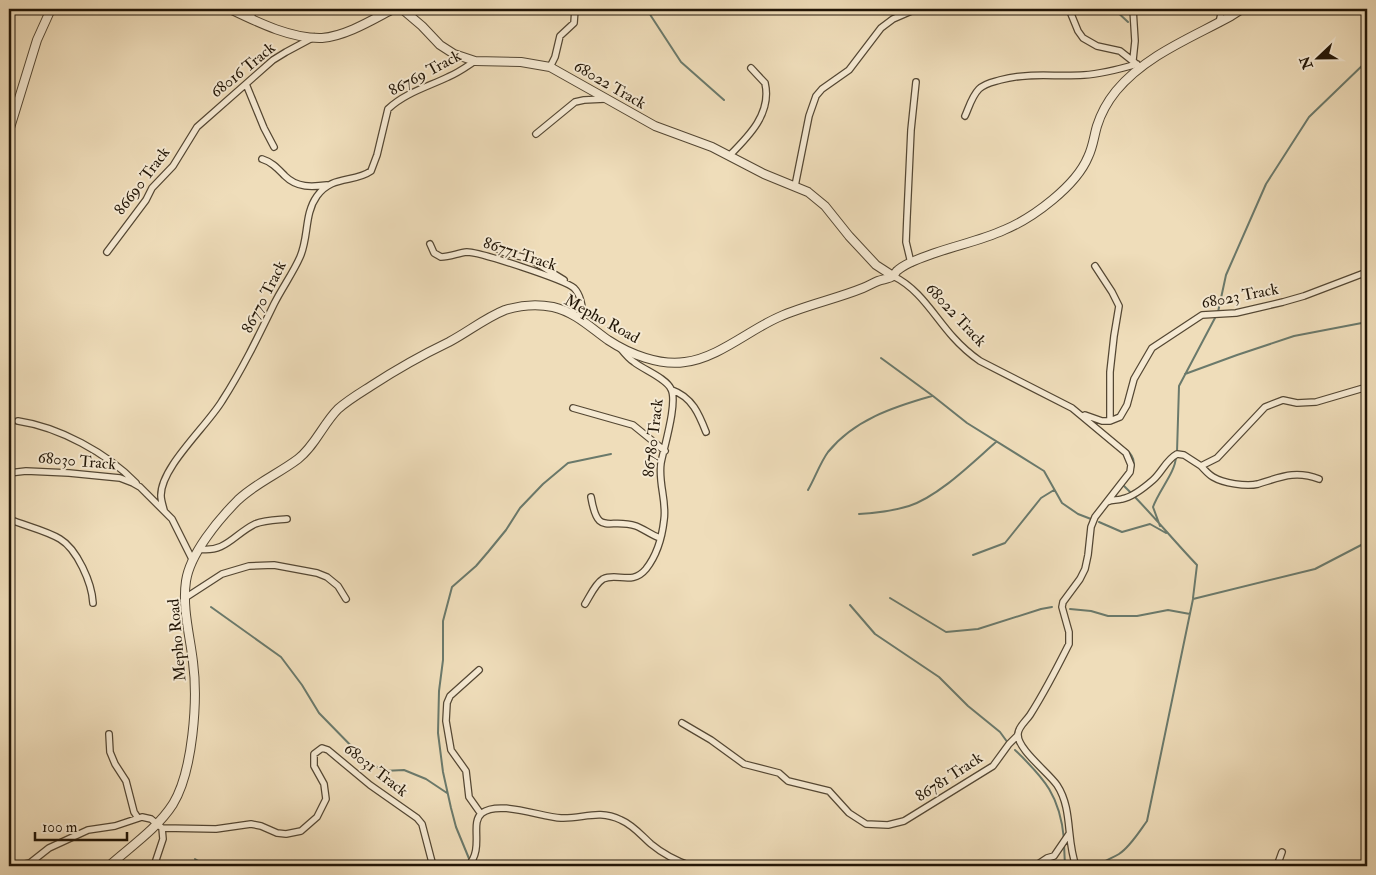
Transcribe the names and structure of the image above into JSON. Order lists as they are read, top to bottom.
{
  "streets": {
    "street": [
      "68016 Track",
      "86769 Track",
      "68022 Track",
      "86690 Track",
      "86771 Track",
      "68023 Track",
      "86770 Track",
      "Mepho Road",
      "86780 Track",
      "68030 Track",
      "68031 Track",
      "86781 Track"
    ]
  },
  "crossings": [
    ["68016 Track", "86690 Track"],
    ["86769 Track", "68022 Track"],
    ["86769 Track", "86770 Track"],
    ["68022 Track", "Mepho Road"],
    ["68022 Track", "86781 Track"],
    ["86771 Track", "Mepho Road"],
    ["86770 Track", "68030 Track"],
    ["Mepho Road", "86780 Track"],
    ["Mepho Road", "68030 Track"],
    ["Mepho Road", "68031 Track"]
  ],
  "scale_bar": "100 m",
  "north": "left"
}
